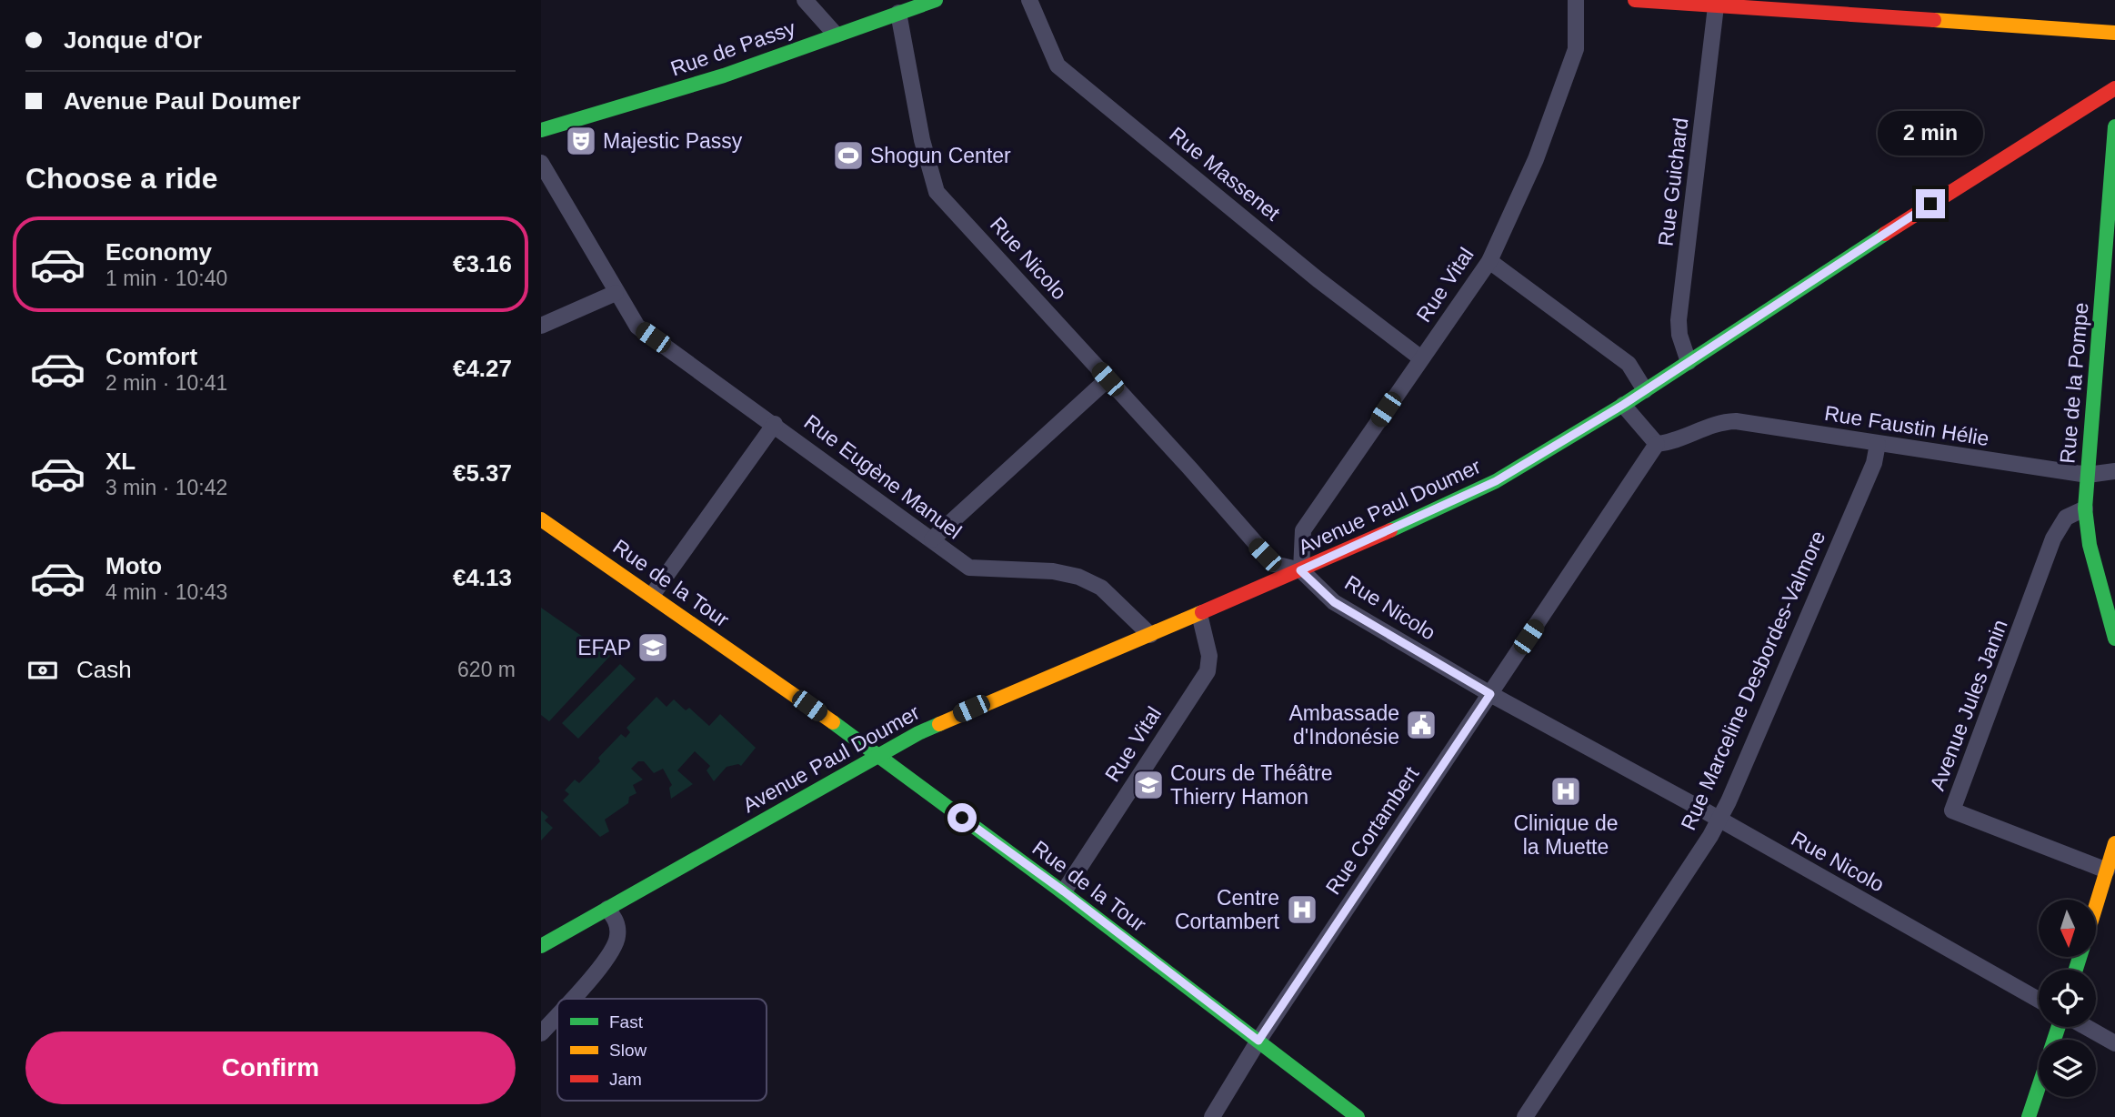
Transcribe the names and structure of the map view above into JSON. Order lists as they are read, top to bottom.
{
  "streets": {
    "street": [
      "Rue de Passy",
      "Rue Massenet",
      "Rue Guichard",
      "Rue Nicolo",
      "Rue Vital",
      "Rue de la Pompe",
      "Rue Faustin Hélie",
      "Rue Eugène Manuel",
      "Avenue Paul Doumer",
      "Rue de la Tour",
      "Rue Marceline Desbordes-Valmore",
      "Avenue Jules Janin",
      "Rue Cortambert"
    ]
  },
  "crossings": [
    ["Rue de Passy", "Rue Nicolo"],
    ["Rue Massenet", "Rue Vital"],
    ["Rue Guichard", "Avenue Paul Doumer"],
    ["Rue Nicolo", "Rue Vital"],
    ["Rue Nicolo", "Avenue Paul Doumer"],
    ["Rue Nicolo", "Rue Marceline Desbordes-Valmore"],
    ["Rue Nicolo", "Rue Cortambert"],
    ["Rue Vital", "Avenue Paul Doumer"],
    ["Rue Vital", "Rue de la Tour"],
    ["Rue de la Pompe", "Rue Faustin Hélie"],
    ["Rue de la Pompe", "Avenue Jules Janin"],
    ["Rue Faustin Hélie", "Rue Marceline Desbordes-Valmore"],
    ["Rue Faustin Hélie", "Rue Cortambert"],
    ["Rue Eugène Manuel", "Avenue Paul Doumer"],
    ["Avenue Paul Doumer", "Rue de la Tour"],
    ["Rue de la Tour", "Rue Cortambert"]
  ],
  "places": {
    "theatre": ["Majestic Passy"],
    "sports": ["Shogun Center"],
    "school or university": ["EFAP", "Cours de Théâtre Thierry Hamon"],
    "public building": ["Ambassade d'Indonésie"],
    "hospital": ["Clinique de la Muette", "Centre Cortambert"]
  },
  "legend": ["Fast", "Slow", "Jam"],
  "north": "bottom",
  "page": {
    "banner": ["Jonque d'Or", "Avenue Paul Doumer"],
    "bubble": "2 min",
    "heading": "Choose a ride",
    "list": [
      {
        "name": "Economy",
        "note": "1 min · 10:40",
        "value": "€3.16"
      },
      {
        "name": "Comfort",
        "note": "2 min · 10:41",
        "value": "€4.27"
      },
      {
        "name": "XL",
        "note": "3 min · 10:42",
        "value": "€5.37"
      },
      {
        "name": "Moto",
        "note": "4 min · 10:43",
        "value": "€4.13"
      }
    ],
    "pay": ["Cash", "620 m"],
    "buttons": "Confirm"
  }
}
